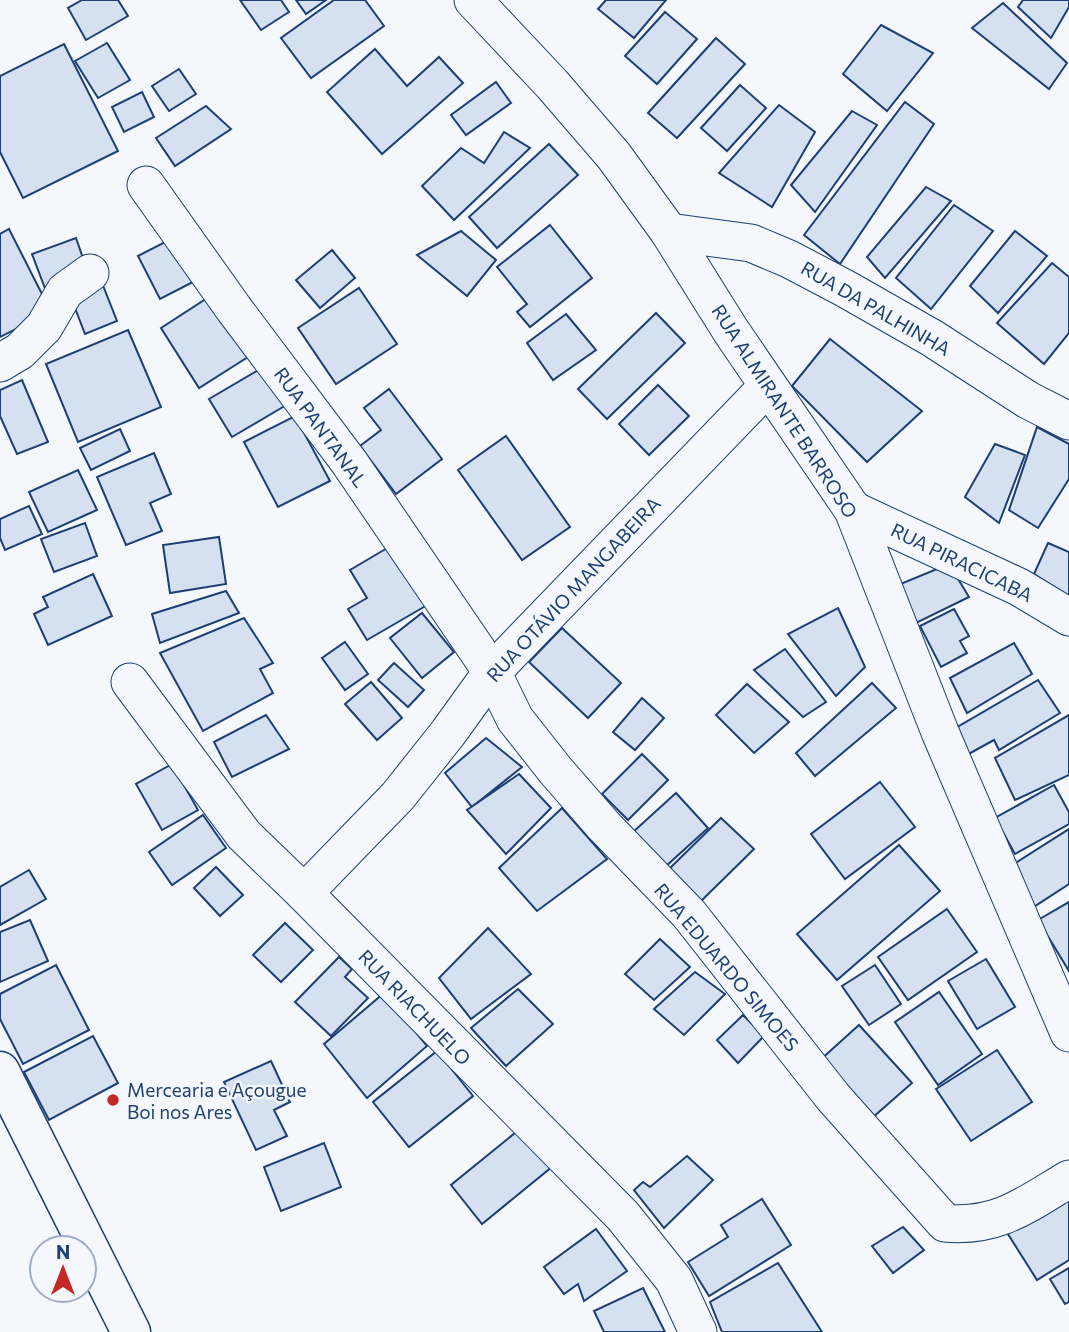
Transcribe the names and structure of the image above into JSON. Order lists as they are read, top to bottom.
{
  "streets": {
    "street": [
      "RUA DA PALHINHA",
      "RUA ALMIRANTE BARROSO",
      "RUA PANTANAL",
      "RUA PIRACICABA",
      "RUA OTÁVIO MANGABEIRA",
      "RUA EDUARDO SIMOES",
      "RUA RIACHUELO"
    ]
  },
  "crossings": [
    ["RUA DA PALHINHA", "RUA ALMIRANTE BARROSO"],
    ["RUA ALMIRANTE BARROSO", "RUA PIRACICABA"],
    ["RUA ALMIRANTE BARROSO", "RUA OTÁVIO MANGABEIRA"],
    ["RUA PANTANAL", "RUA OTÁVIO MANGABEIRA"],
    ["RUA PANTANAL", "RUA EDUARDO SIMOES"],
    ["RUA OTÁVIO MANGABEIRA", "RUA EDUARDO SIMOES"],
    ["RUA OTÁVIO MANGABEIRA", "RUA RIACHUELO"]
  ],
  "places": ["Mercearia e Açougue Boi nos Ares"],
  "north": "top"
}
